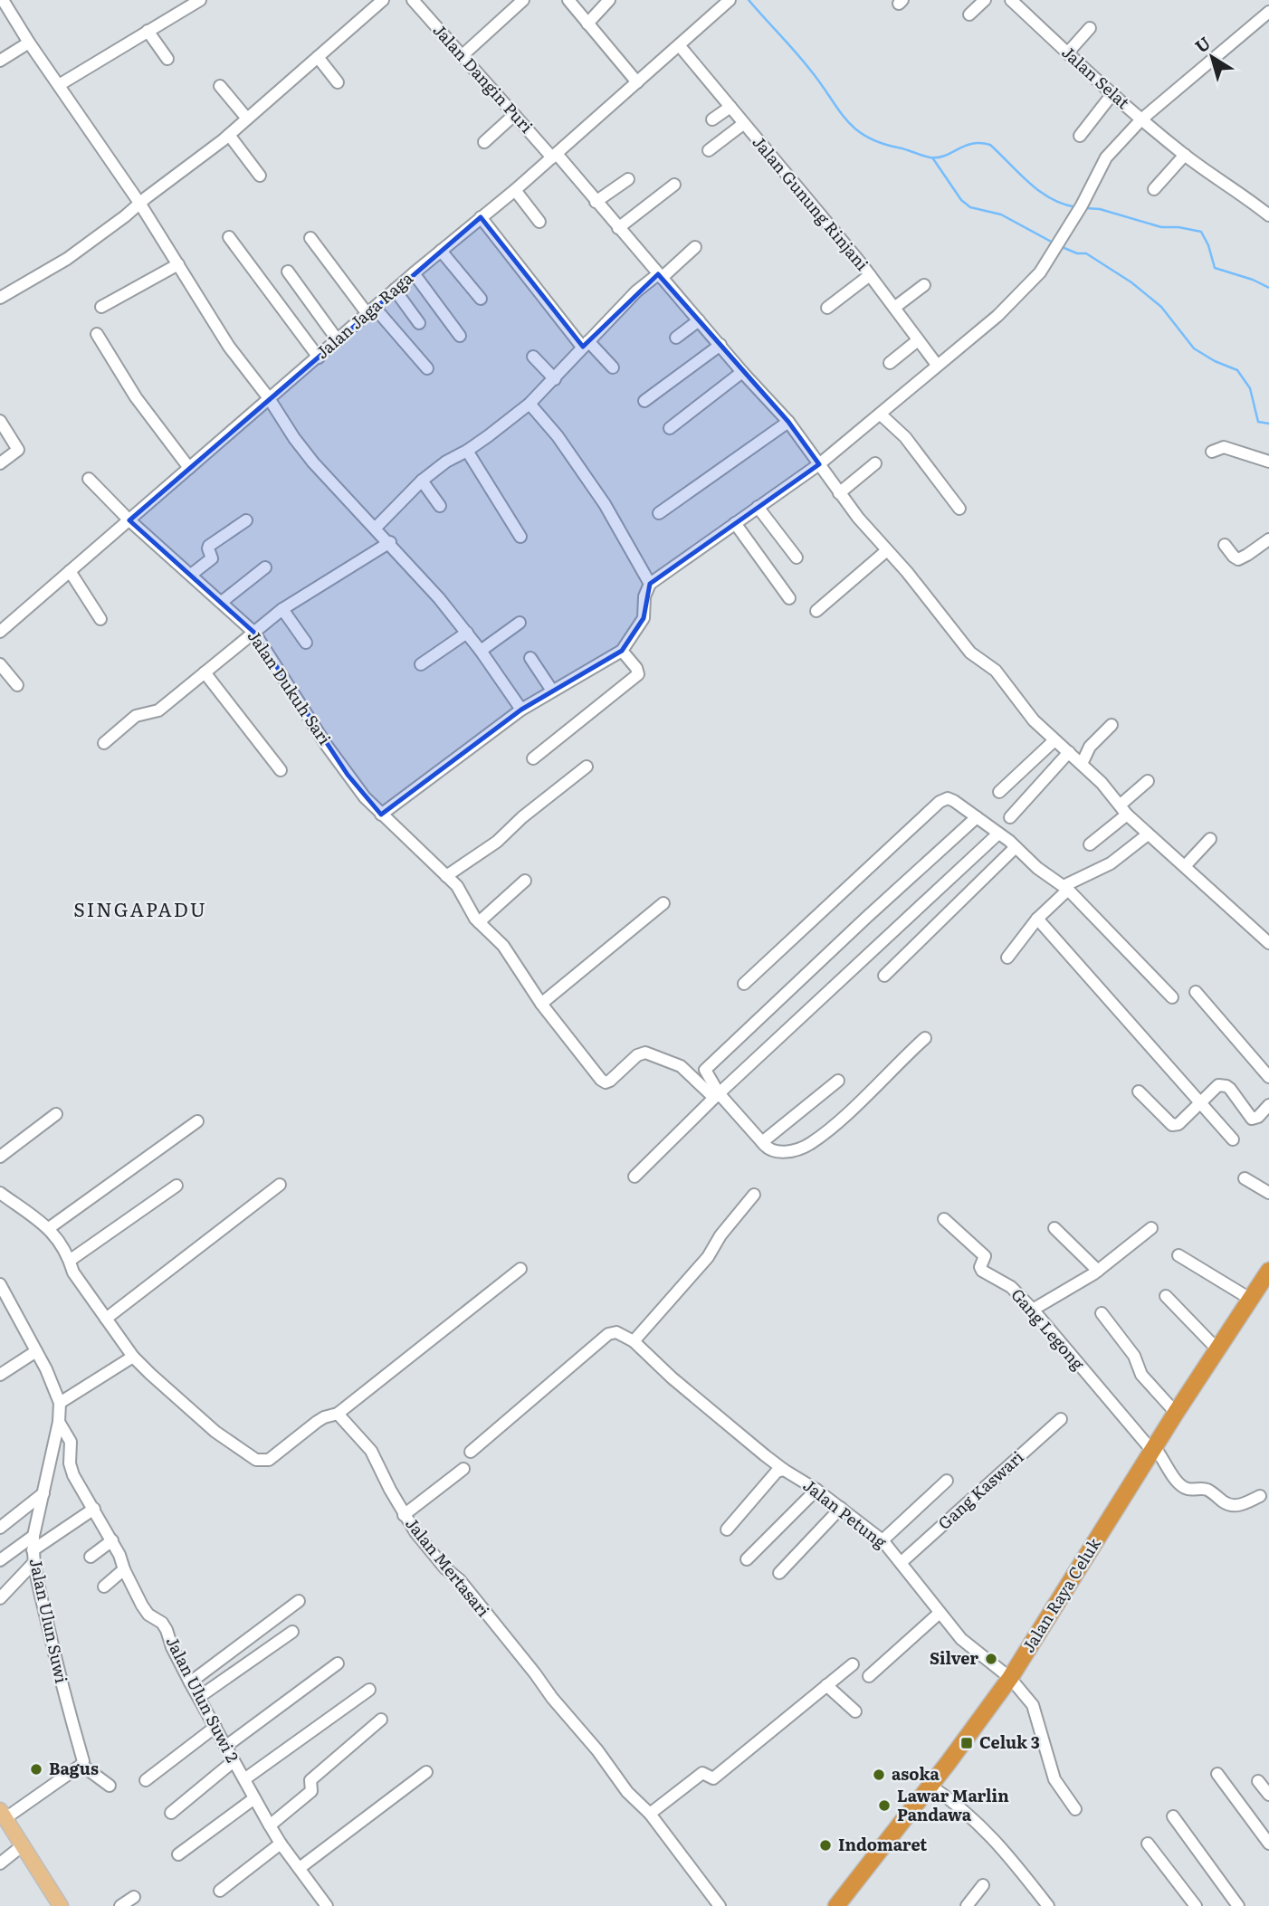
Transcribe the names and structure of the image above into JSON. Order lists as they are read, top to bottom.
{
  "streets": {
    "highway": ["Jalan Raya Celuk"],
    "street": [
      "Jalan Selat",
      "Jalan Dangin Puri",
      "Jalan Gunung Rinjani",
      "Jalan Jaga Raga",
      "Jalan Dukuh Sari",
      "Gang Legong",
      "Gang Kaswari",
      "Jalan Petung",
      "Jalan Mertasari",
      "Jalan Ulun Suwi",
      "Jalan Ulun Suwi 2"
    ]
  },
  "crossings": [
    ["Jalan Dangin Puri", "Jalan Jaga Raga"],
    ["Jalan Gunung Rinjani", "Jalan Jaga Raga"],
    ["Jalan Jaga Raga", "Jalan Dukuh Sari"],
    ["Gang Legong", "Jalan Raya Celuk"],
    ["Gang Kaswari", "Jalan Petung"],
    ["Jalan Petung", "Jalan Raya Celuk"],
    ["Jalan Ulun Suwi", "Jalan Ulun Suwi 2"]
  ],
  "districts": ["SINGAPADU"],
  "places": {
    "other": [
      "Silver",
      "Bagus",
      "asoka",
      "Lawar Marlin Pandawa",
      "Indomaret"
    ],
    "transit": ["Celuk 3"]
  },
  "north": "top left"
}
